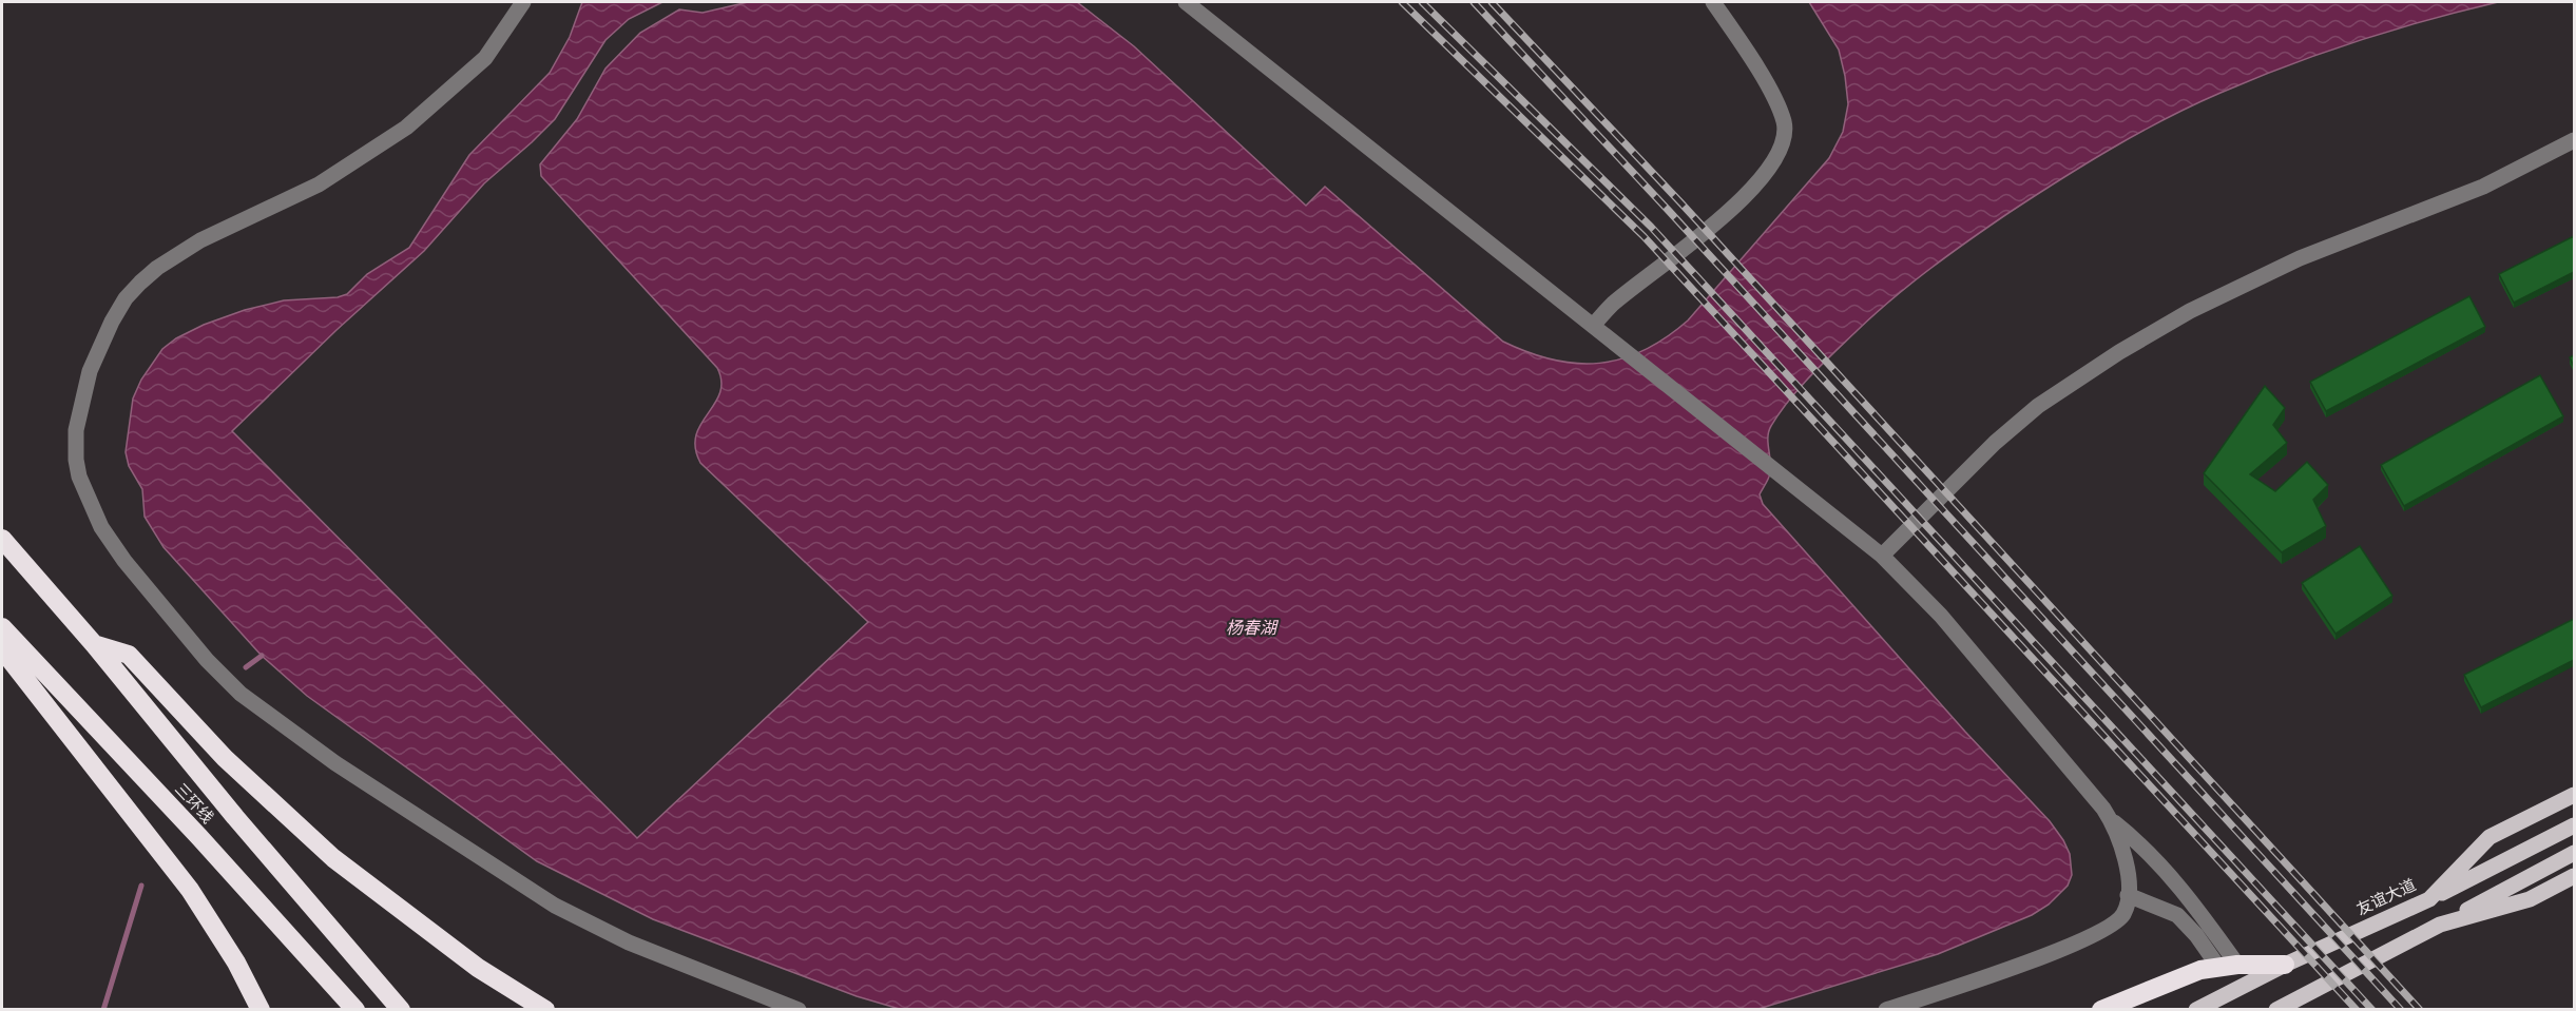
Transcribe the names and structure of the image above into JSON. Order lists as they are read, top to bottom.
{
  "streets": {
    "highway": ["三环线"],
    "main road": ["友谊大道"]
  },
  "water": ["杨春湖"]
}
